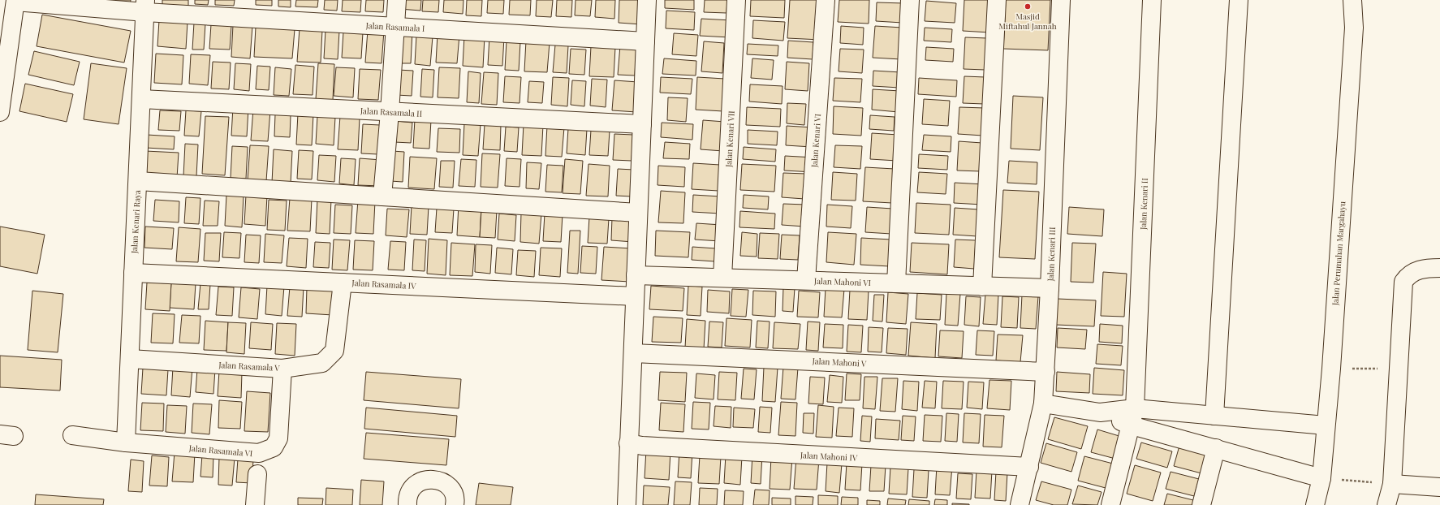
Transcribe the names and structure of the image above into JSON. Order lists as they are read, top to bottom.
{
  "streets": {
    "street": [
      "Jalan Rasamala I",
      "Jalan Rasamala II",
      "Jalan Kenari VII",
      "Jalan Kenari VI",
      "Jalan Kenari II",
      "Jalan Kenari Raya",
      "Jalan Perumahan Margahayu",
      "Jalan Kenari III",
      "Jalan Mahoni VI",
      "Jalan Rasamala IV",
      "Jalan Mahoni V",
      "Jalan Rasamala V",
      "Jalan Rasamala VI",
      "Jalan Mahoni IV"
    ]
  },
  "crossings": [
    ["Jalan Rasamala I", "Jalan Kenari Raya"],
    ["Jalan Rasamala II", "Jalan Kenari Raya"],
    ["Jalan Kenari VII", "Jalan Mahoni VI"],
    ["Jalan Kenari VI", "Jalan Mahoni VI"],
    ["Jalan Kenari Raya", "Jalan Rasamala IV"],
    ["Jalan Kenari Raya", "Jalan Rasamala V"],
    ["Jalan Kenari Raya", "Jalan Rasamala VI"],
    ["Jalan Kenari III", "Jalan Mahoni VI"],
    ["Jalan Kenari III", "Jalan Mahoni V"],
    ["Jalan Kenari III", "Jalan Mahoni IV"],
    ["Jalan Rasamala IV", "Jalan Rasamala V"],
    ["Jalan Rasamala V", "Jalan Rasamala VI"]
  ],
  "places": ["Masjid Miftahul Jannah"]
}
